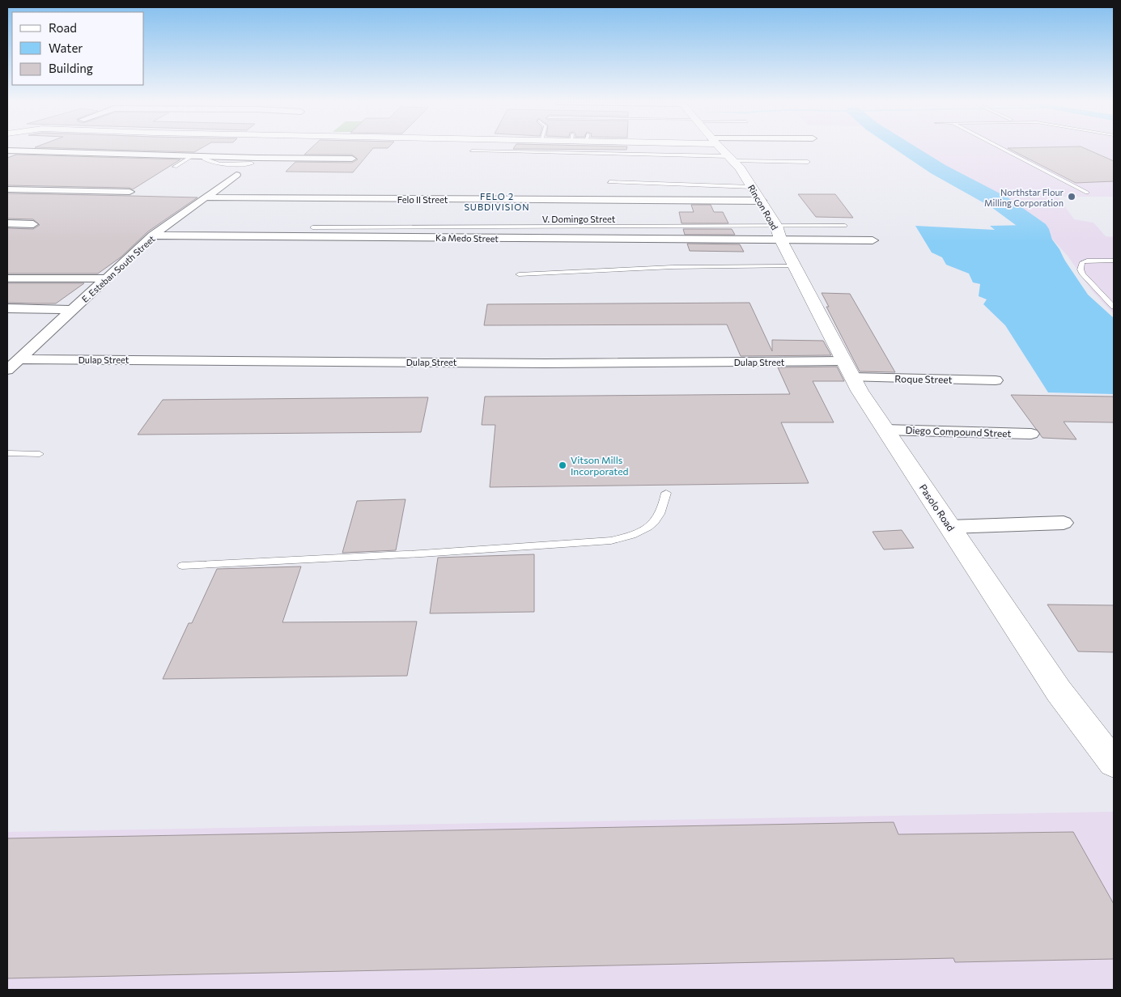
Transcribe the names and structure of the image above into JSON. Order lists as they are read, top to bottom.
{
  "streets": {
    "street": [
      "Felo II Street",
      "Rincon Road",
      "Ka Medo Street",
      "E. Esteban South Street",
      "Dulap Street",
      "Roque Street",
      "Diego Compound Street",
      "Pasolo Road"
    ],
    "lane": ["V. Domingo Street"]
  },
  "crossings": [
    ["Felo II Street", "Rincon Road"],
    ["Felo II Street", "E. Esteban South Street"],
    ["Rincon Road", "V. Domingo Street"],
    ["Rincon Road", "Ka Medo Street"],
    ["Rincon Road", "Pasolo Road"],
    ["V. Domingo Street", "Ka Medo Street"],
    ["V. Domingo Street", "Pasolo Road"],
    ["Ka Medo Street", "E. Esteban South Street"],
    ["Ka Medo Street", "Pasolo Road"],
    ["E. Esteban South Street", "Dulap Street"],
    ["Dulap Street", "Roque Street"],
    ["Dulap Street", "Pasolo Road"],
    ["Roque Street", "Pasolo Road"],
    ["Diego Compound Street", "Pasolo Road"]
  ],
  "districts": ["FELO 2 SUBDIVISION"],
  "places": ["Northstar Flour Milling Corporation", "Vitson Mills Incorporated"],
  "legend": ["Road", "Water", "Building"]
}
